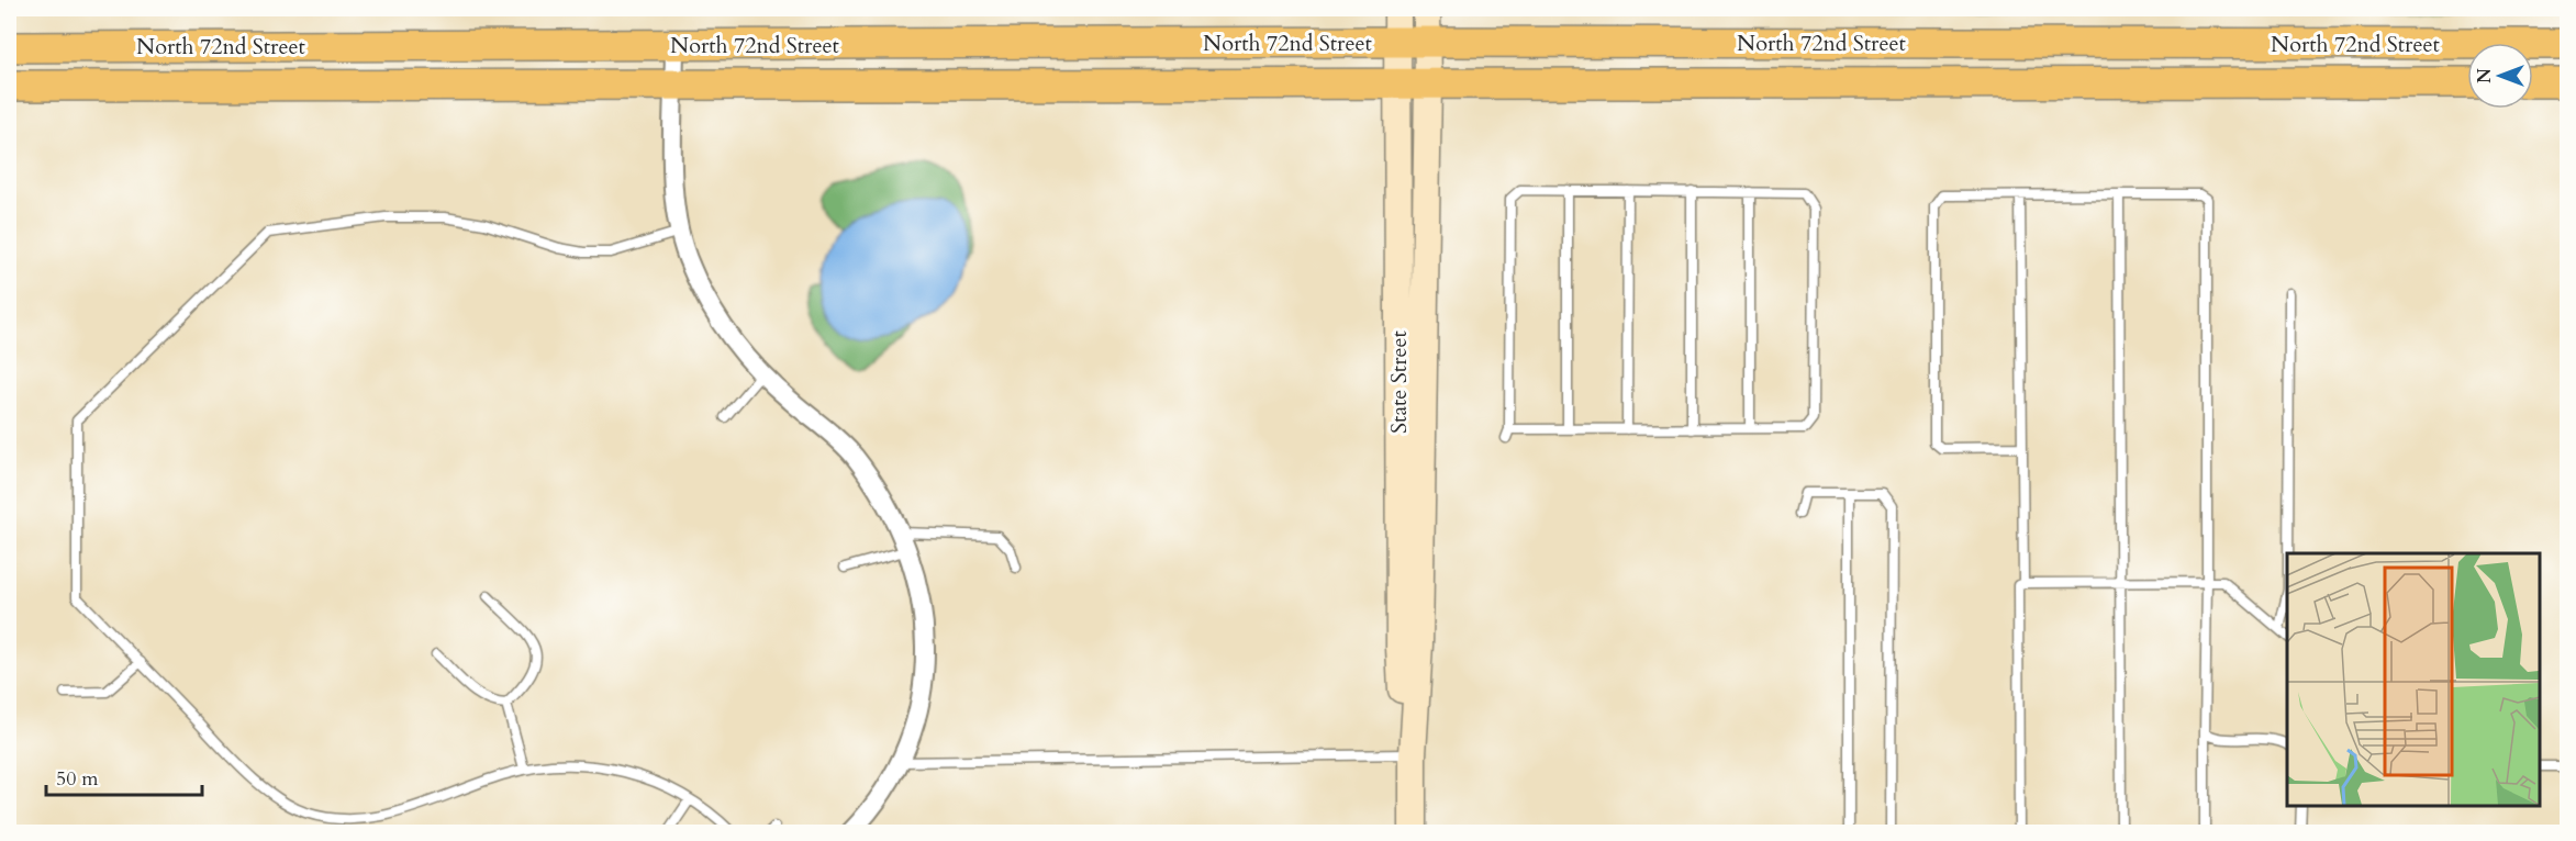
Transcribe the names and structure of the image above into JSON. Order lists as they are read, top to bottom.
{
  "streets": {
    "main road": ["North 72nd Street"],
    "street": ["State Street"]
  },
  "crossings": [
    ["North 72nd Street", "State Street"]
  ],
  "scale_bar": "50 m",
  "north": "left"
}
